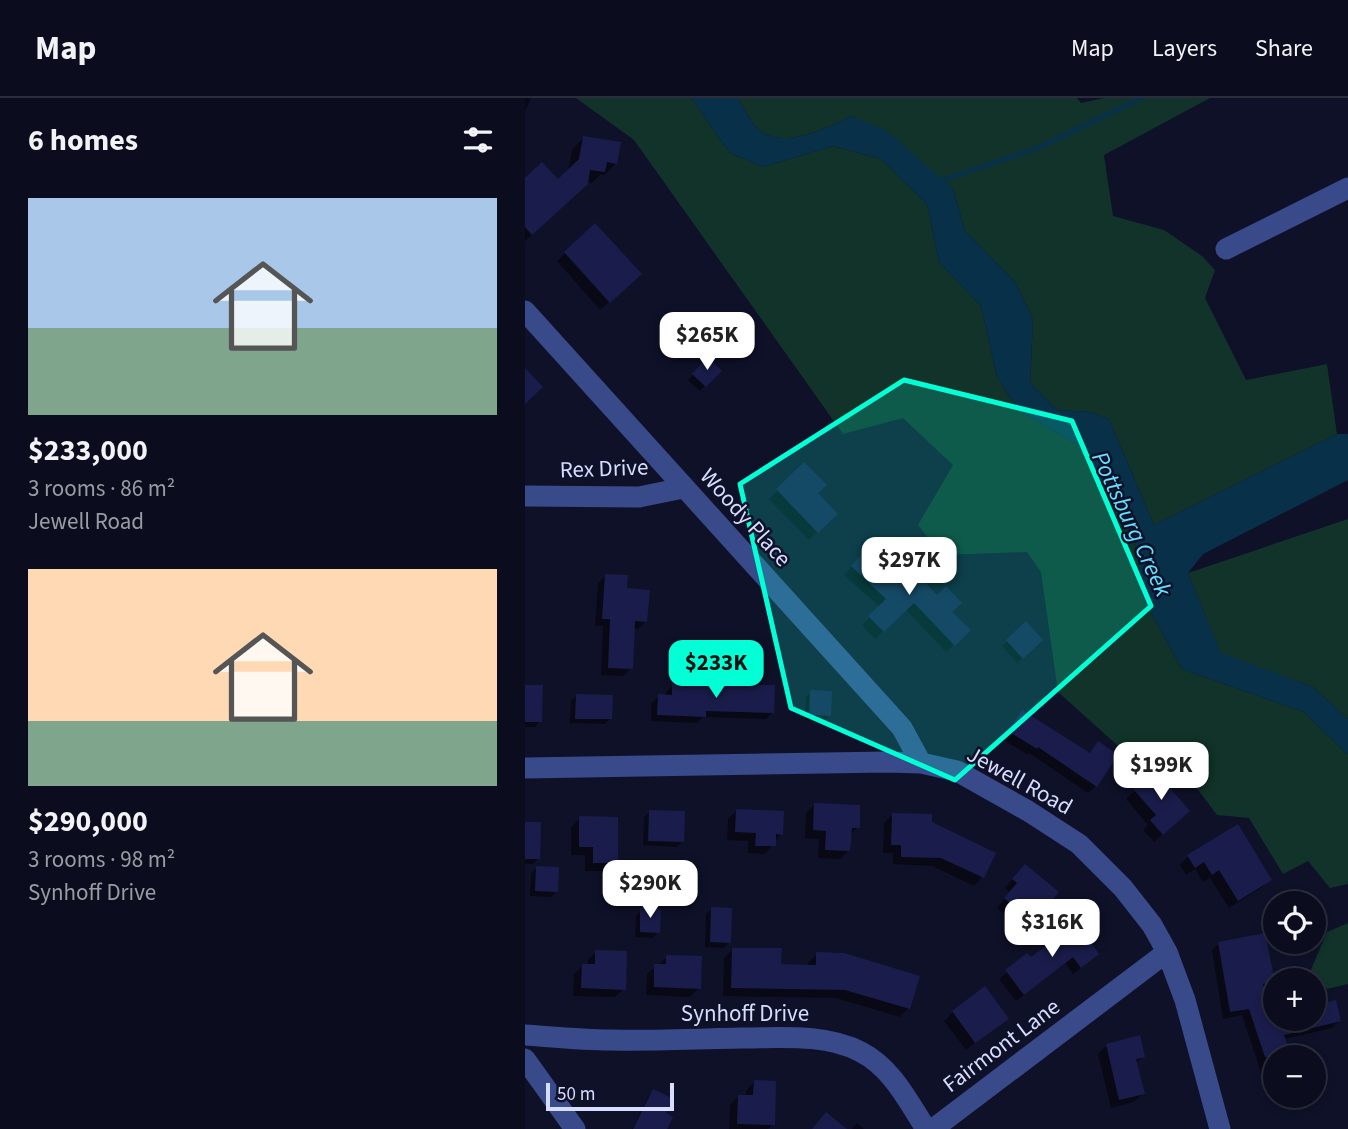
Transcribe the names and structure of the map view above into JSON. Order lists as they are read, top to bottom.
{
  "streets": {
    "street": [
      "Rex Drive",
      "Woody Place",
      "Jewell Road",
      "Synhoff Drive",
      "Fairmont Lane"
    ]
  },
  "crossings": [
    ["Rex Drive", "Woody Place"],
    ["Woody Place", "Jewell Road"],
    ["Jewell Road", "Fairmont Lane"]
  ],
  "water": ["Pottsburg Creek"],
  "scale_bar": "50 m",
  "page": {
    "header": "Map",
    "nav": ["Map", "Layers", "Share"],
    "heading": "6 homes",
    "list": [
      {
        "name": "$233,000",
        "note": "3 rooms · 86 m² · Jewell Road"
      },
      {
        "name": "$290,000",
        "note": "3 rooms · 98 m² · Synhoff Drive"
      }
    ],
    "price": [
      "$265K",
      "$297K",
      "$233K",
      "$199K",
      "$290K",
      "$316K"
    ],
    "map_buttons": ["+", "−"],
    "scale": "50 m"
  }
}
